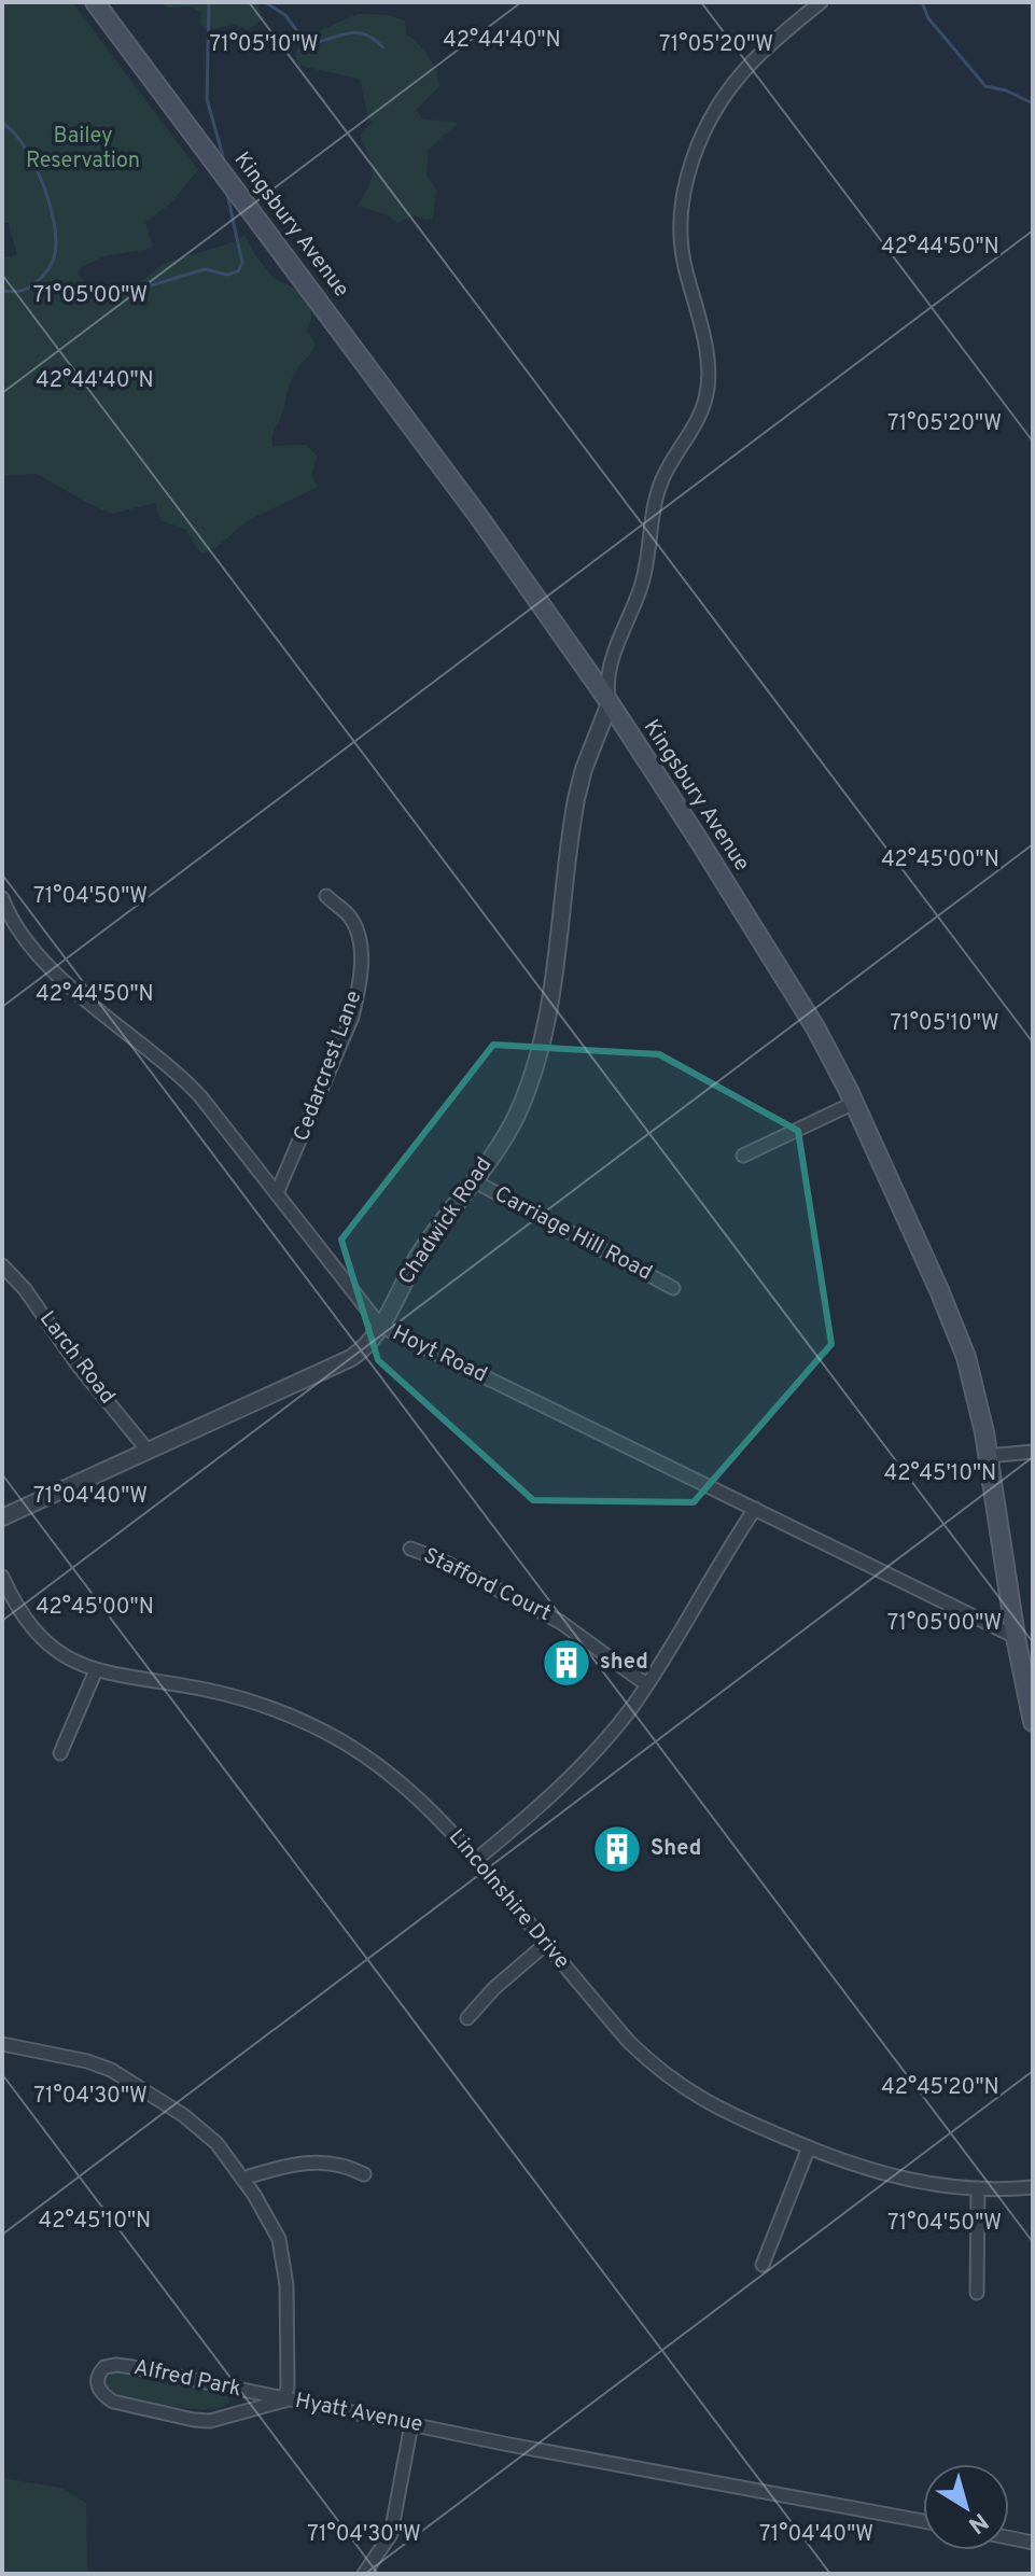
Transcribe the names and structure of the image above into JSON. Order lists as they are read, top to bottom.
{
  "streets": {
    "main road": ["Kingsbury Avenue"],
    "street": [
      "Cedarcrest Lane",
      "Chadwick Road",
      "Carriage Hill Road",
      "Hoyt Road",
      "Larch Road",
      "Stafford Court",
      "Lincolnshire Drive",
      "Alfred Park",
      "Hyatt Avenue"
    ]
  },
  "crossings": [
    ["Kingsbury Avenue", "Chadwick Road"],
    ["Kingsbury Avenue", "Hoyt Road"],
    ["Cedarcrest Lane", "Hoyt Road"],
    ["Chadwick Road", "Carriage Hill Road"],
    ["Chadwick Road", "Hoyt Road"],
    ["Chadwick Road", "Larch Road"],
    ["Alfred Park", "Hyatt Avenue"]
  ],
  "parks": ["Bailey Reservation"],
  "places": {
    "building": ["shed", "Shed"]
  },
  "north": "bottom right",
  "coordinates": [
    "42°44'40\"N",
    "71°05'10\"W",
    "71°05'20\"W",
    "42°44'50\"N",
    "71°05'00\"W",
    "42°45'00\"N",
    "71°04'50\"W",
    "42°45'10\"N",
    "71°04'40\"W",
    "42°45'20\"N",
    "71°04'30\"W"
  ]
}
